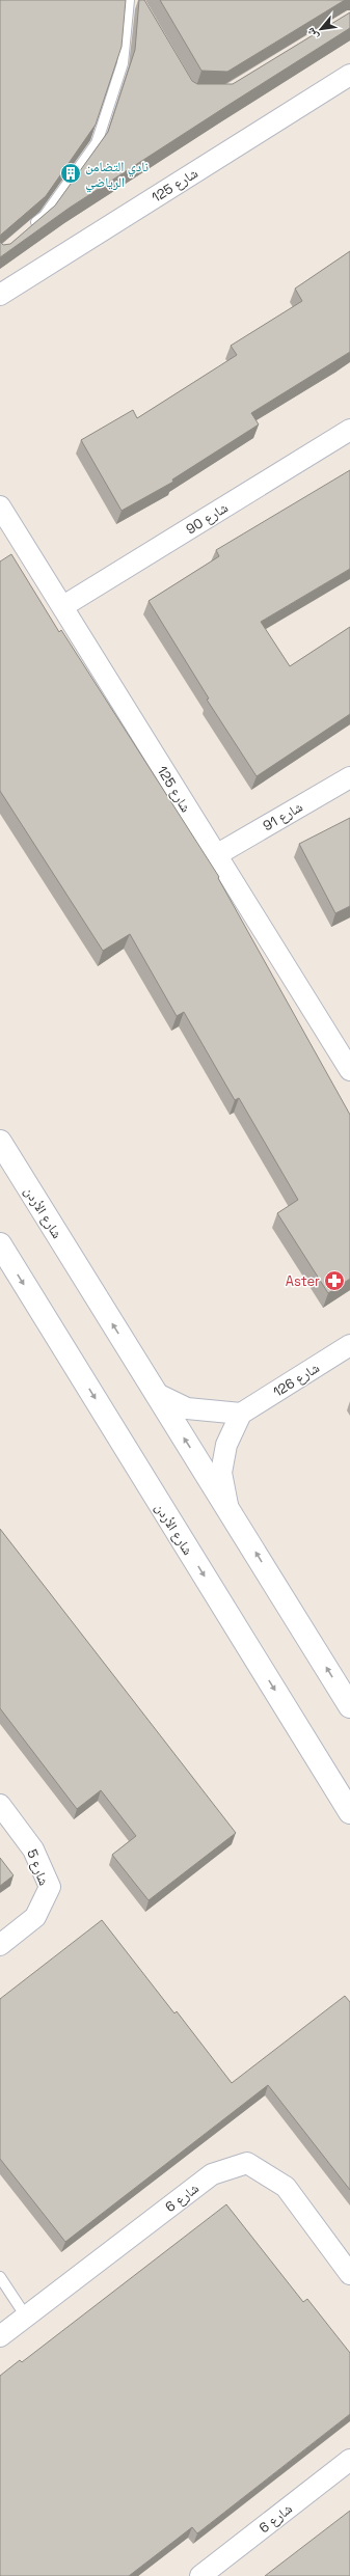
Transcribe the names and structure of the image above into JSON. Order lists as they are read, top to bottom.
{
  "streets": {
    "main road": ["شارع الأردن"],
    "street": [
      "شارع 125",
      "شارع 90",
      "شارع 91",
      "شارع 126",
      "شارع 5",
      "شارع 6"
    ]
  },
  "crossings": [
    ["شارع 125", "شارع 90"],
    ["شارع 125", "شارع 91"]
  ],
  "places": {
    "building": ["نادي التضامن الرياضي"],
    "pharmacy": ["Aster"]
  },
  "north": "bottom left"
}
